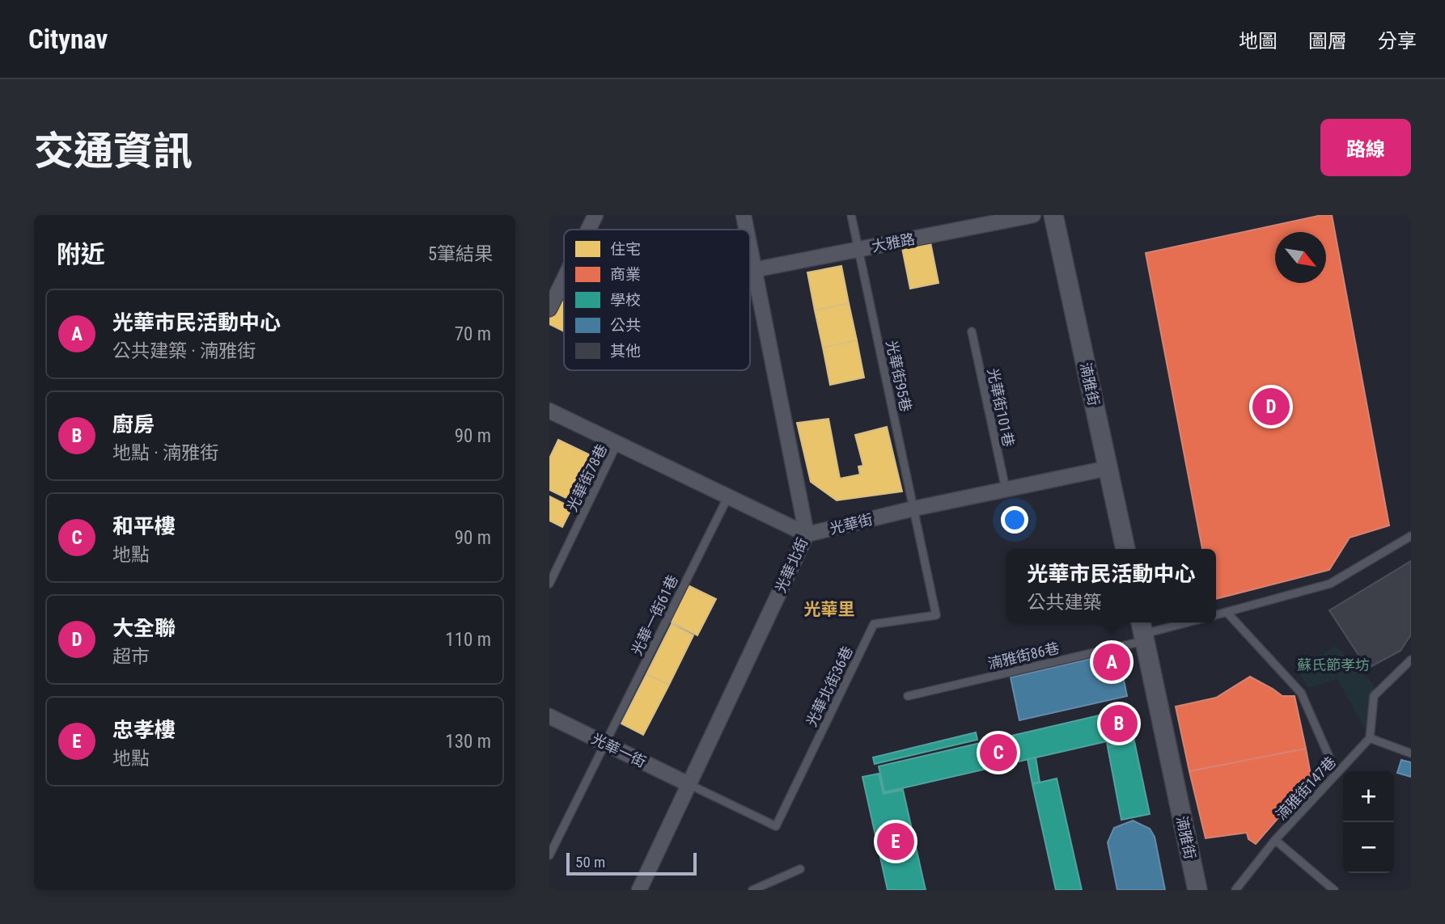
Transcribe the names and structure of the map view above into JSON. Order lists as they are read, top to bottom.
{
  "streets": {
    "street": [
      "大雅路",
      "湳雅街",
      "光華街",
      "光華北街",
      "光華一街"
    ],
    "lane": [
      "光華街95巷",
      "光華街101巷",
      "光華街78巷",
      "光華一街61巷",
      "湳雅街86巷",
      "光華北街36巷",
      "湳雅街147巷"
    ]
  },
  "crossings": [
    ["大雅路", "光華街95巷"],
    ["大雅路", "光華北街"],
    ["光華街95巷", "光華街"],
    ["光華街95巷", "光華北街36巷"],
    ["湳雅街", "光華街"],
    ["湳雅街", "湳雅街86巷"],
    ["光華街101巷", "光華街"],
    ["光華街", "光華北街"],
    ["光華街", "光華北街36巷"],
    ["光華北街", "光華北街36巷"],
    ["光華北街", "光華一街"],
    ["光華一街61巷", "光華一街"],
    ["光華北街36巷", "光華一街"]
  ],
  "districts": ["光華里"],
  "parks": ["蘇氏節孝坊"],
  "legend": [
    "住宅",
    "商業",
    "學校",
    "公共",
    "其他"
  ],
  "scale_bar": "50 m",
  "north": "bottom right",
  "page": {
    "header": "Citynav",
    "nav": ["地圖", "圖層", "分享"],
    "title": "交通資訊",
    "buttons": "路線",
    "heading": ["附近", "5筆結果"],
    "list": [
      {
        "mark": "A",
        "name": "光華市民活動中心",
        "note": "公共建築 · 湳雅街",
        "value": "70 m"
      },
      {
        "mark": "B",
        "name": "廚房",
        "note": "地點 · 湳雅街",
        "value": "90 m"
      },
      {
        "mark": "C",
        "name": "和平樓",
        "note": "地點",
        "value": "90 m"
      },
      {
        "mark": "D",
        "name": "大全聯",
        "note": "超市",
        "value": "110 m"
      },
      {
        "mark": "E",
        "name": "忠孝樓",
        "note": "地點",
        "value": "130 m"
      }
    ],
    "pins": [
      "D",
      "A",
      "B",
      "C",
      "E"
    ],
    "popup": ["光華市民活動中心", "公共建築"],
    "map_buttons": ["+", "−"],
    "scale": "50 m"
  }
}
